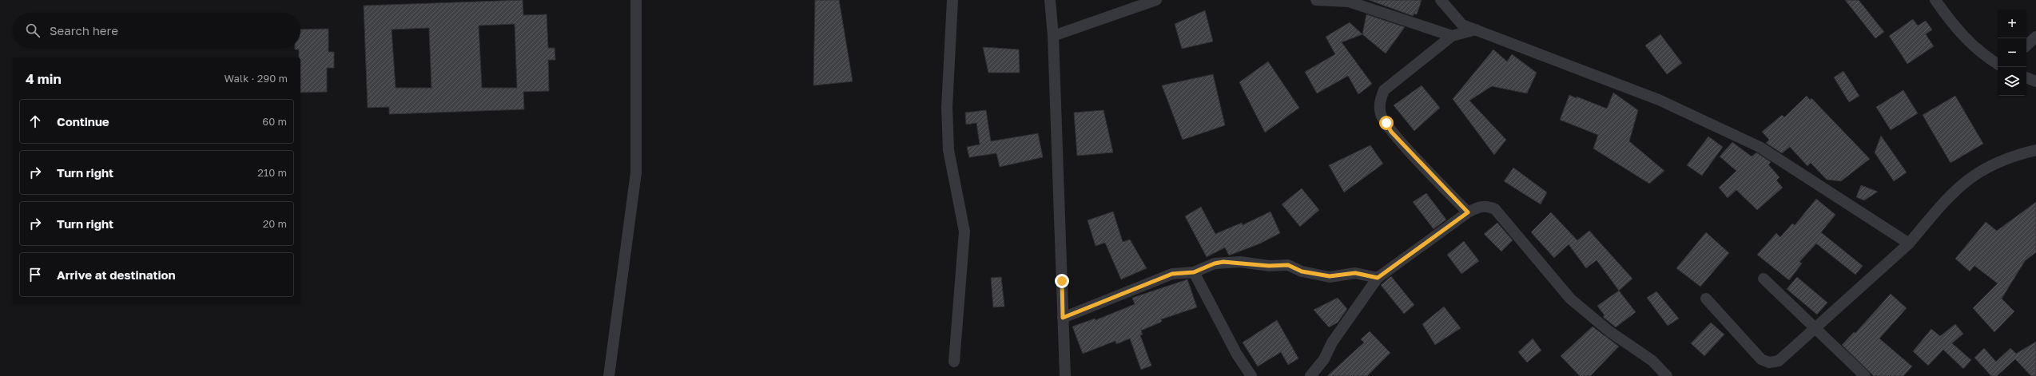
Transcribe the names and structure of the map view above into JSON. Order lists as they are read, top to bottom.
{
  "page": {
    "map_buttons": ["+", "−"],
    "search": "Search here",
    "heading": ["4 min", "Walk · 290 m"],
    "list": [
      ["Continue", "60 m"],
      ["Turn right", "210 m"],
      ["Turn right", "20 m"],
      "Arrive at destination"
    ]
  }
}
